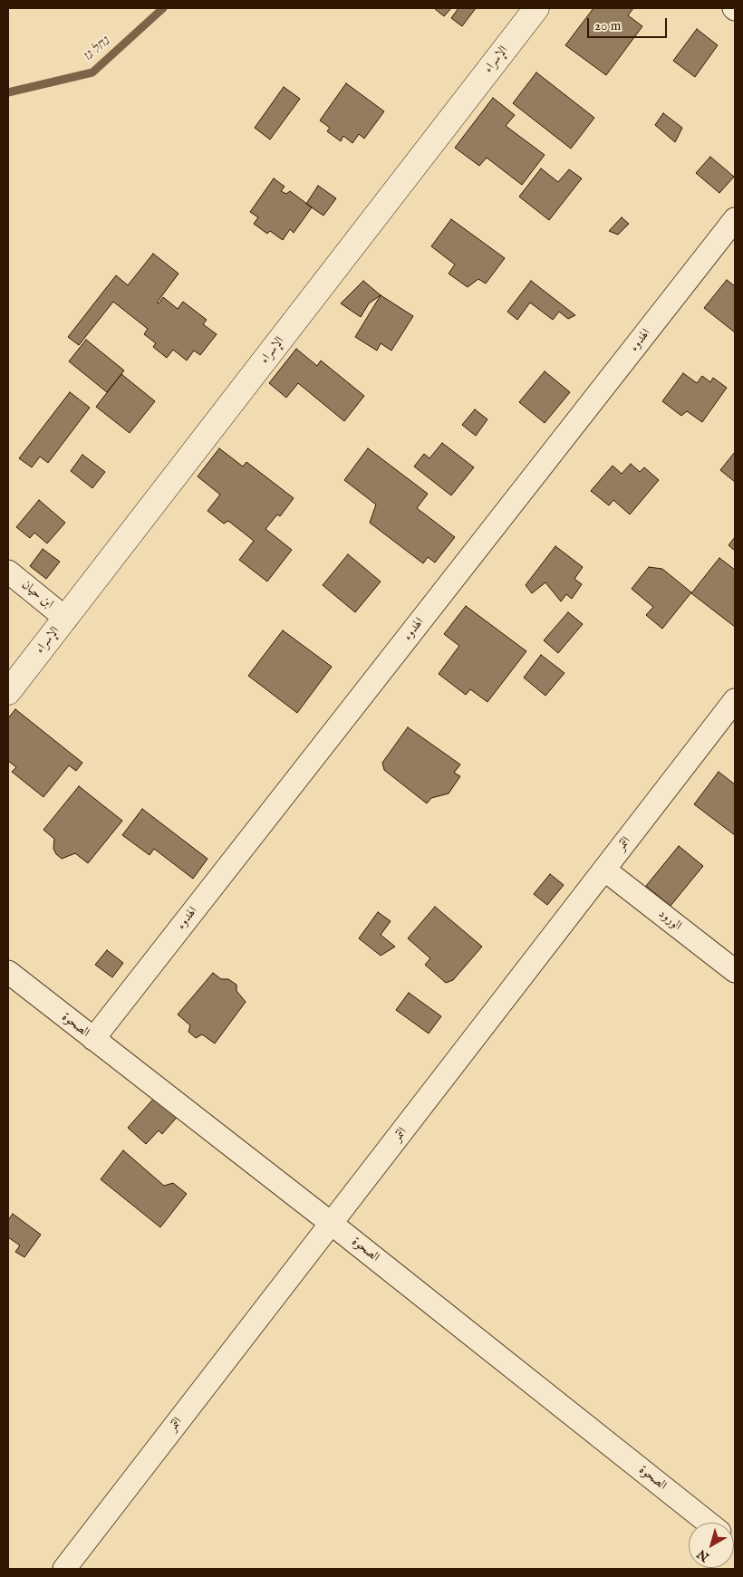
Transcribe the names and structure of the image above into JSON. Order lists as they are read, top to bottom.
{
  "streets": {
    "street": [
      "الإسراء",
      "الهدوء",
      "ابن حيان",
      "التمر",
      "الورود",
      "الصحوة"
    ]
  },
  "crossings": [
    ["الإسراء", "ابن حيان"],
    ["الهدوء", "الصحوة"],
    ["التمر", "الورود"],
    ["التمر", "الصحوة"]
  ],
  "water": ["נחל גז"],
  "scale_bar": "20 m",
  "north": "bottom left"
}
